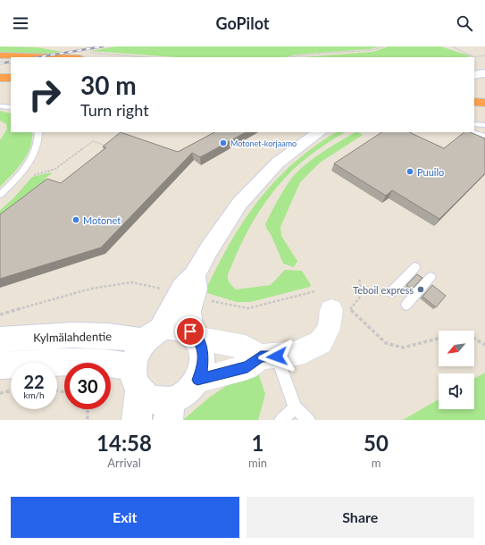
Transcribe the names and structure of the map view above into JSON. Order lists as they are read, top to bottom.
{
  "streets": {
    "main road": ["Kylmälahdentie"]
  },
  "places": [
    "Motonet-korjaamo",
    "Puuilo",
    "Motonet",
    "Teboil express"
  ],
  "north": "bottom left",
  "page": {
    "header": "GoPilot",
    "turn": ["30 m", "Turn right"],
    "speed": "22 km/h",
    "limit": "30",
    "eta": [
      "14:58",
      "Arrival",
      "1",
      "min",
      "50",
      "m"
    ],
    "buttons": ["Exit", "Share"]
  }
}
